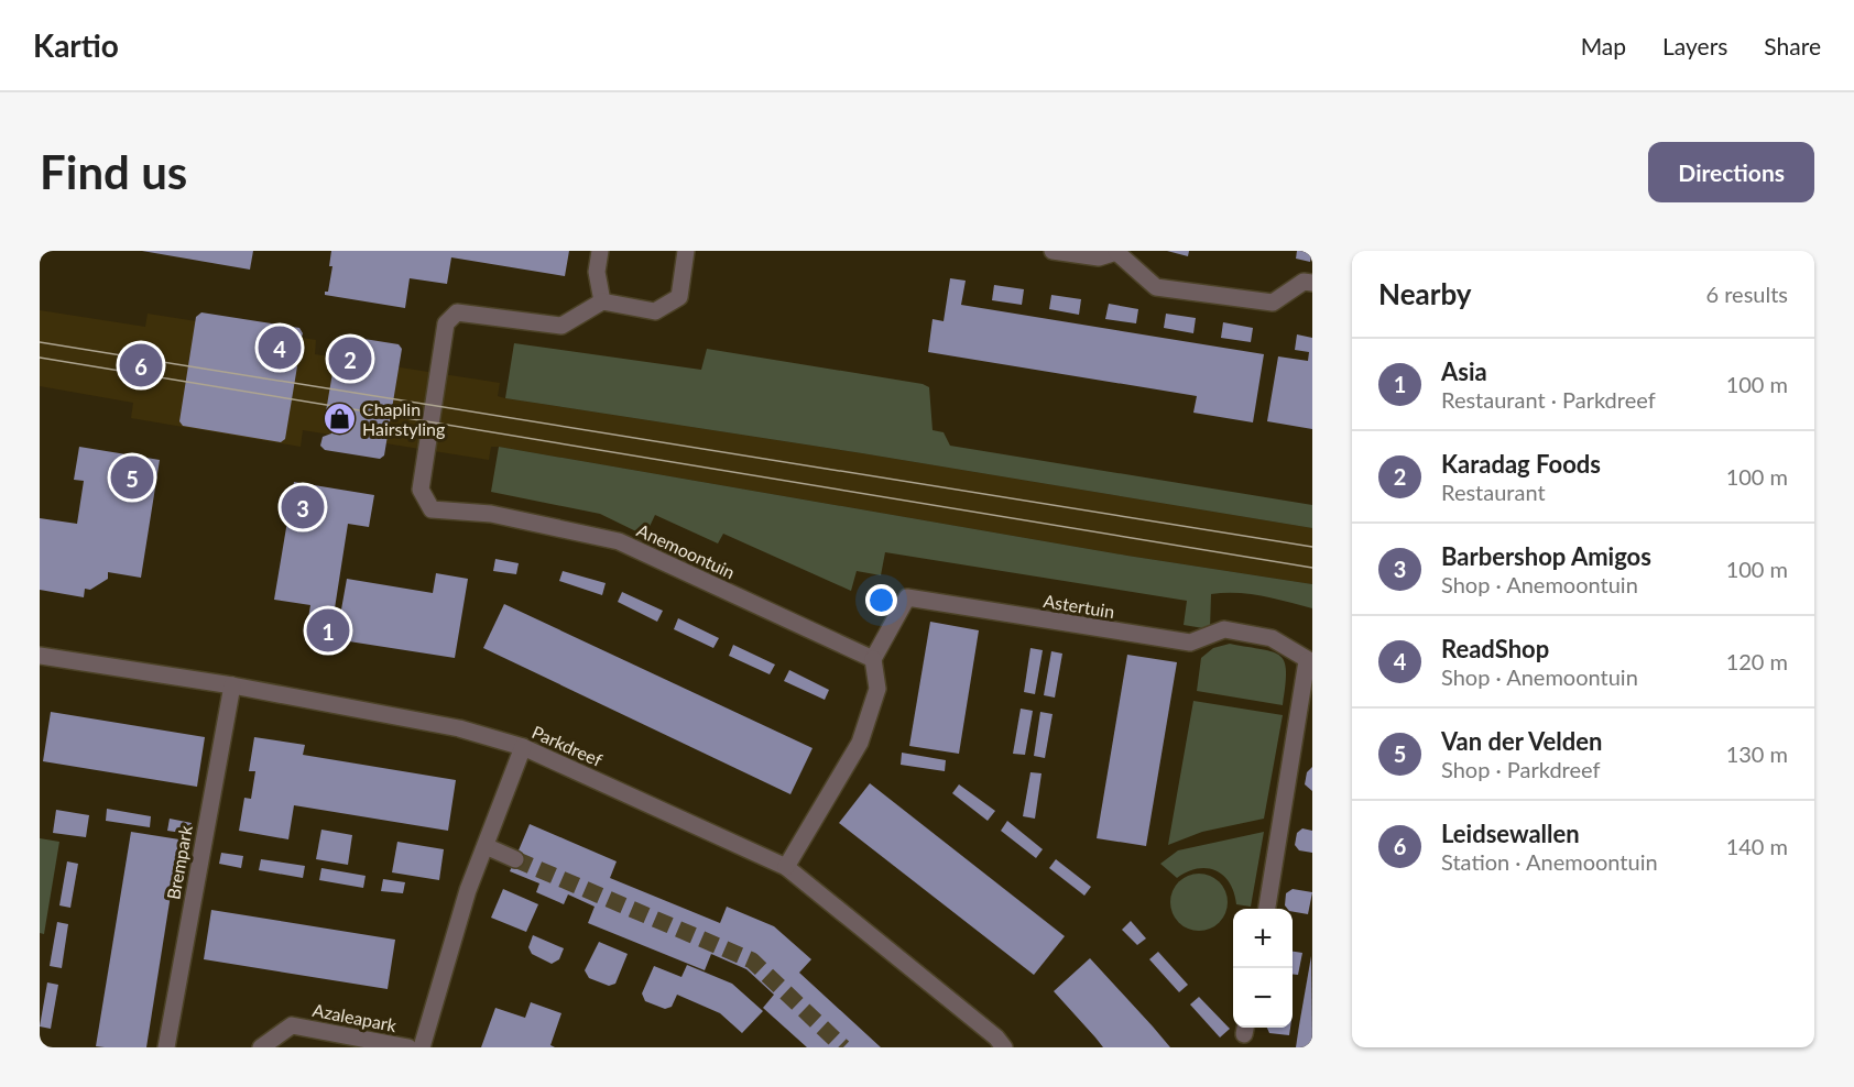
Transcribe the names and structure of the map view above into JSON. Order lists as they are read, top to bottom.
{
  "streets": {
    "street": [
      "Anemoontuin",
      "Astertuin",
      "Parkdreef",
      "Brempark",
      "Azaleapark"
    ]
  },
  "crossings": [
    ["Anemoontuin", "Astertuin"],
    ["Parkdreef", "Brempark"]
  ],
  "places": {
    "shop": ["Chaplin Hairstyling"]
  },
  "page": {
    "header": "Kartio",
    "nav": ["Map", "Layers", "Share"],
    "buttons": "Directions",
    "title": "Find us",
    "heading": ["Nearby", "6 results"],
    "pins": [
      "4",
      "2",
      "6",
      "5",
      "3",
      "1"
    ],
    "list": [
      {
        "mark": "1",
        "name": "Asia",
        "note": "Restaurant · Parkdreef",
        "value": "100 m"
      },
      {
        "mark": "2",
        "name": "Karadag Foods",
        "note": "Restaurant",
        "value": "100 m"
      },
      {
        "mark": "3",
        "name": "Barbershop Amigos",
        "note": "Shop · Anemoontuin",
        "value": "100 m"
      },
      {
        "mark": "4",
        "name": "ReadShop",
        "note": "Shop · Anemoontuin",
        "value": "120 m"
      },
      {
        "mark": "5",
        "name": "Van der Velden",
        "note": "Shop · Parkdreef",
        "value": "130 m"
      },
      {
        "mark": "6",
        "name": "Leidsewallen",
        "note": "Station · Anemoontuin",
        "value": "140 m"
      }
    ],
    "map_buttons": ["+", "−"]
  }
}
